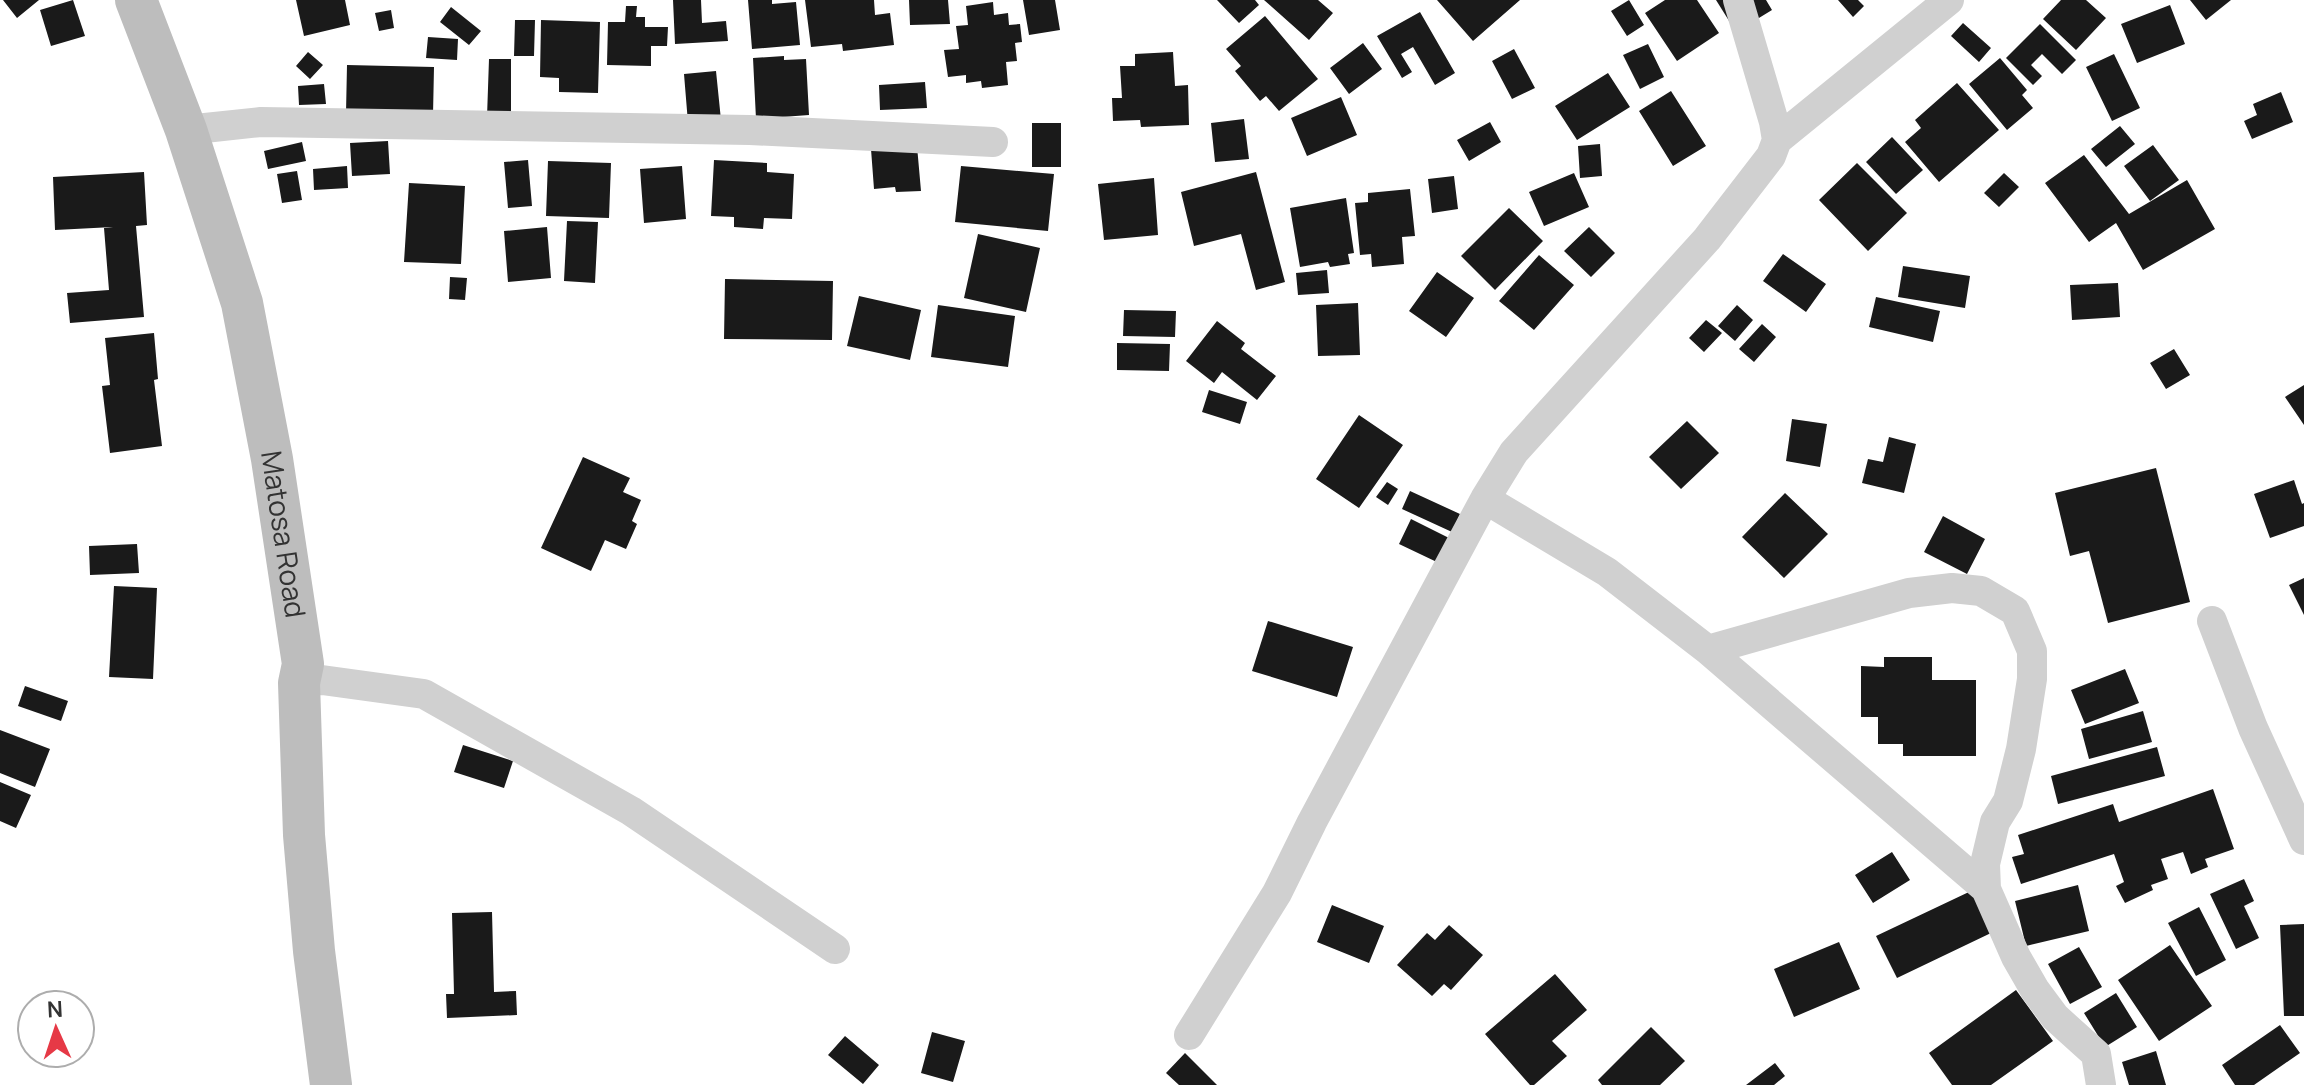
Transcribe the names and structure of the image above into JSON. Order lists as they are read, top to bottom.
{
  "streets": {
    "street": ["Matosa Road"]
  },
  "north": "top"
}
